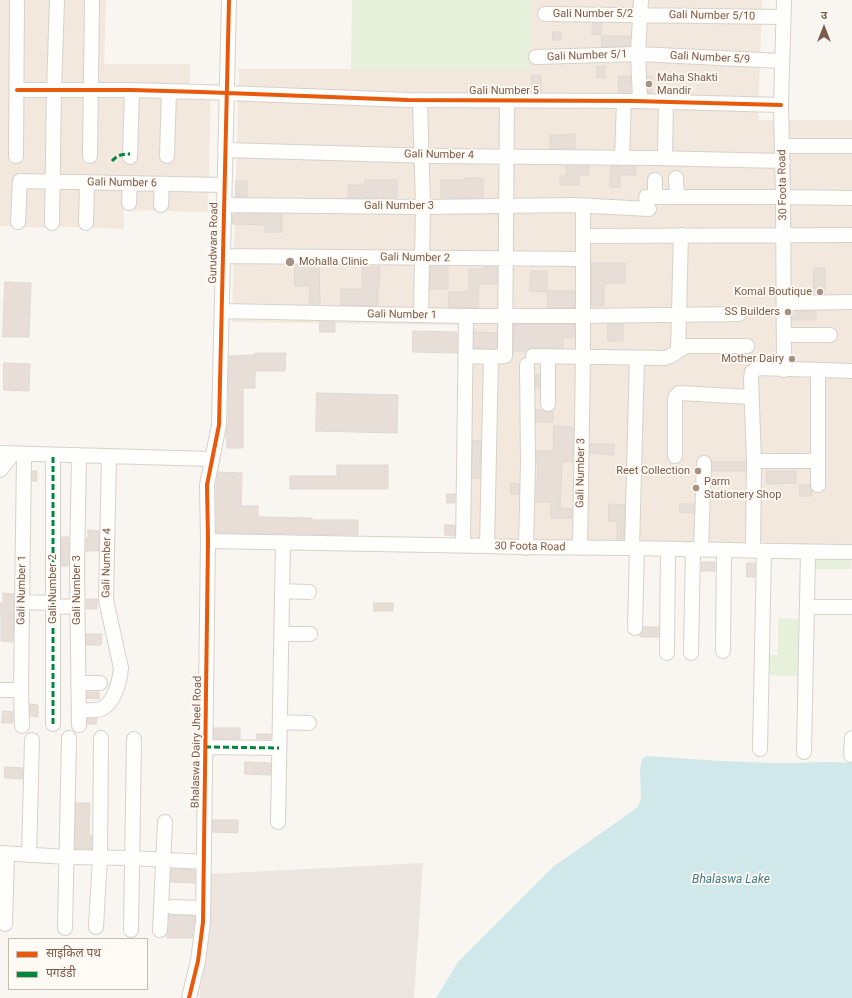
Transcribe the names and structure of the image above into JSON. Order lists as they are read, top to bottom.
{
  "streets": {
    "street": [
      "Gali Number 5/2",
      "Gali Number 5/10",
      "Gali Number 5/1",
      "Gali Number 5/9",
      "Gali Number 5",
      "Gali Number 4",
      "Gali Number 6",
      "30 Foota Road",
      "Gali Number 3",
      "Gurudwara Road",
      "Gali Number 2",
      "Gali Number 1",
      "Bhalaswa Dairy Jheel Road"
    ]
  },
  "crossings": [
    ["Gali Number 5/2", "Gali Number 5/10"],
    ["Gali Number 5/10", "30 Foota Road"],
    ["Gali Number 5/1", "Gali Number 5/9"],
    ["Gali Number 5/9", "30 Foota Road"],
    ["Gali Number 5", "30 Foota Road"],
    ["Gali Number 5", "Gurudwara Road"],
    ["Gali Number 4", "30 Foota Road"],
    ["Gali Number 4", "Gali Number 3"],
    ["Gali Number 4", "Gurudwara Road"],
    ["Gali Number 6", "Gurudwara Road"],
    ["30 Foota Road", "Gali Number 3"],
    ["30 Foota Road", "Bhalaswa Dairy Jheel Road"],
    ["Gali Number 3", "Gurudwara Road"],
    ["Gali Number 3", "Gali Number 2"],
    ["Gali Number 3", "Gali Number 1"],
    ["Gurudwara Road", "Gali Number 2"],
    ["Gurudwara Road", "Gali Number 1"],
    ["Gurudwara Road", "Bhalaswa Dairy Jheel Road"]
  ],
  "water": ["Bhalaswa Lake"],
  "places": [
    "Maha Shakti Mandir",
    "Mohalla Clinic",
    "Komal Boutique",
    "SS Builders",
    "Mother Dairy",
    "Reet Collection",
    "Parm Stationery Shop"
  ],
  "legend": ["साइकिल पथ", "पगडंडी"],
  "north": "top"
}
